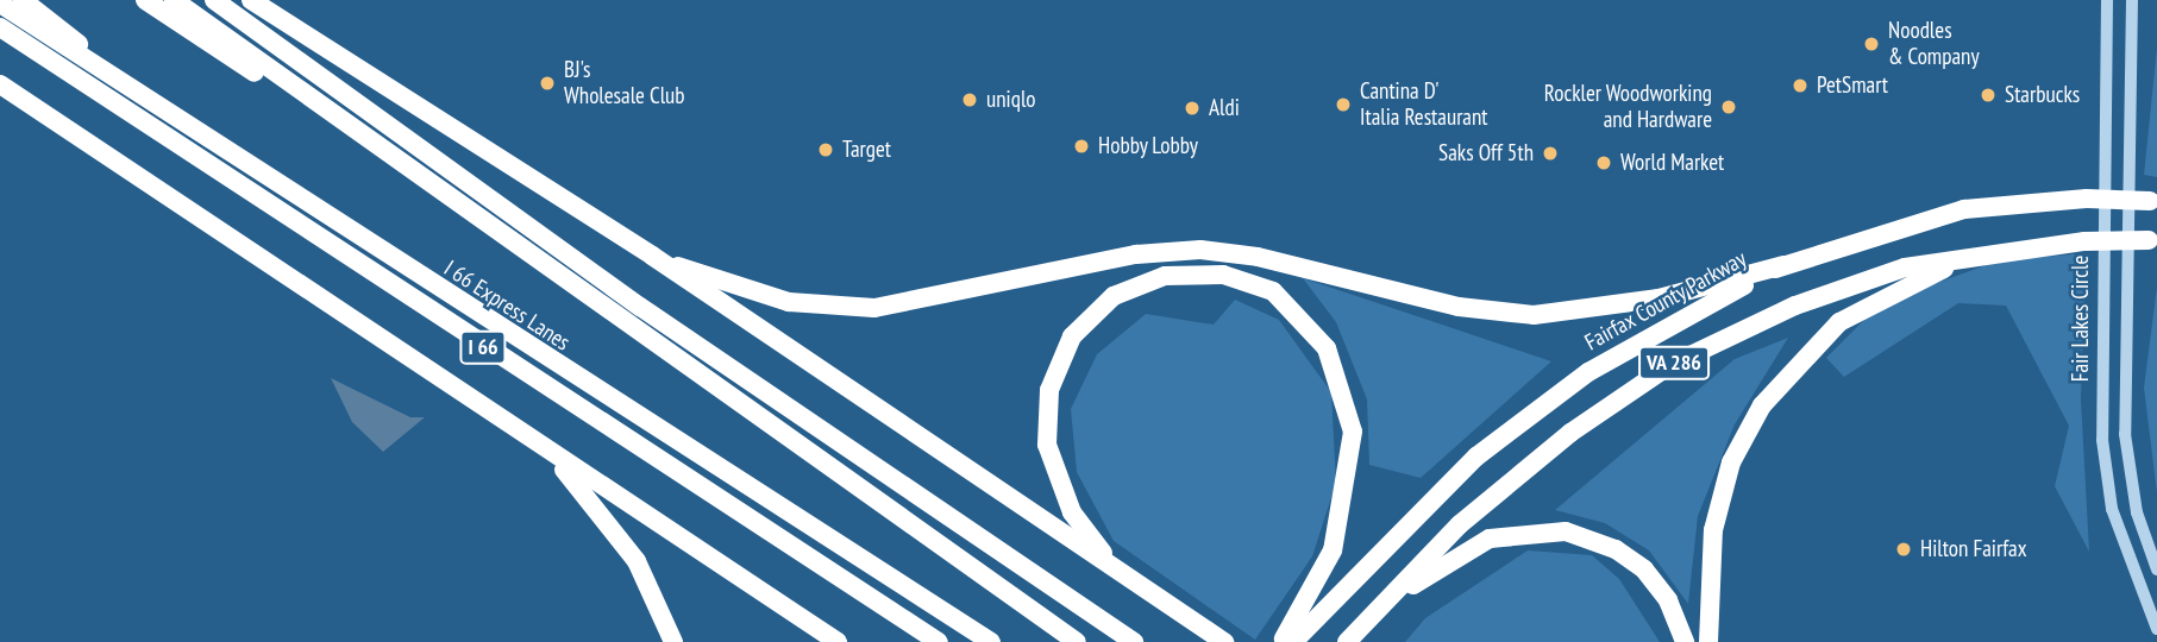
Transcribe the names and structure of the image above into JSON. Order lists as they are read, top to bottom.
{
  "streets": {
    "highway": [
      "Fairfax County Parkway",
      "I 66 Express Lanes",
      "I 66",
      "VA 286"
    ],
    "street": ["Fair Lakes Circle"]
  },
  "places": [
    "Noodles & Company",
    "BJ's Wholesale Club",
    "PetSmart",
    "Starbucks",
    "uniqlo",
    "Cantina D' Italia Restaurant",
    "Rockler Woodworking and Hardware",
    "Aldi",
    "Hobby Lobby",
    "Target",
    "Saks Off 5th",
    "World Market",
    "Hilton Fairfax"
  ]
}
